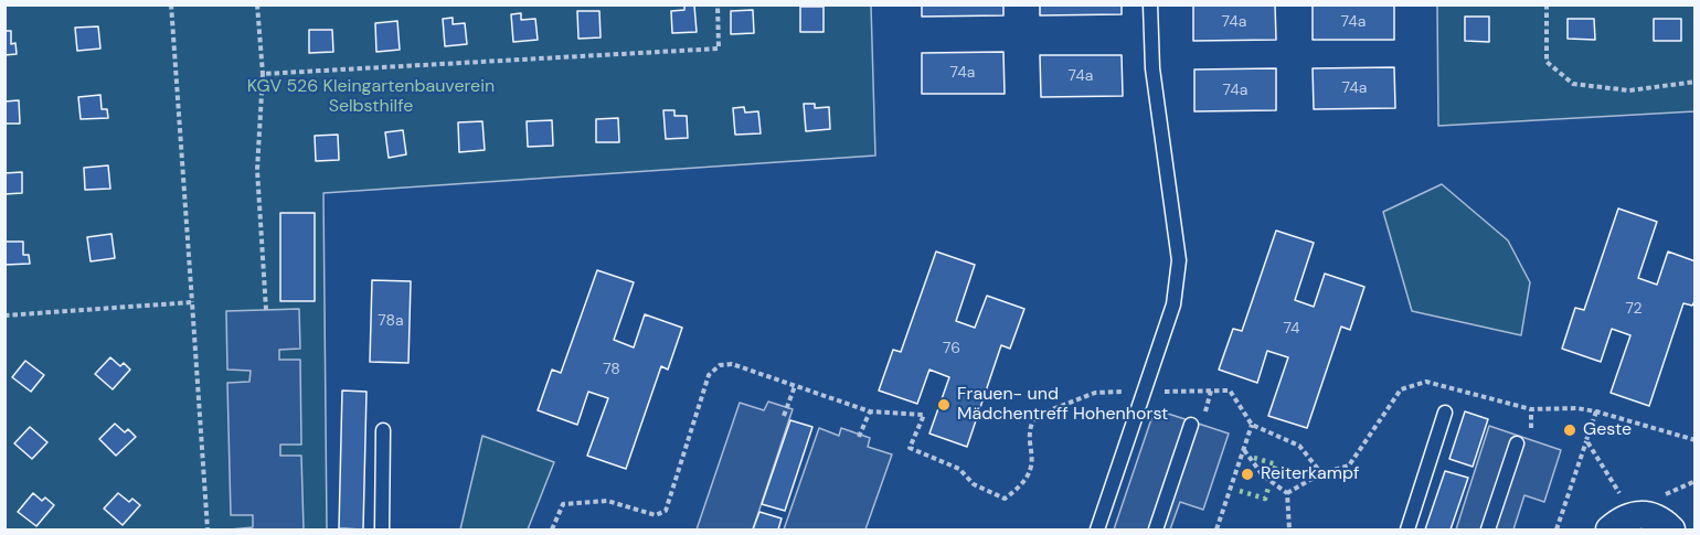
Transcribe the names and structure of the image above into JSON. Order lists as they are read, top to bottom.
{
  "parks": ["KGV 526 Kleingartenbauverein Selbsthilfe"],
  "places": ["Frauen- und Mädchentreff Hohenhorst", "Geste", "Reiterkampf"],
  "house_numbers": [
    "74a",
    "74a",
    "74a",
    "74a",
    "74a",
    "74a",
    "72",
    "78a",
    "74",
    "76",
    "78"
  ]
}
